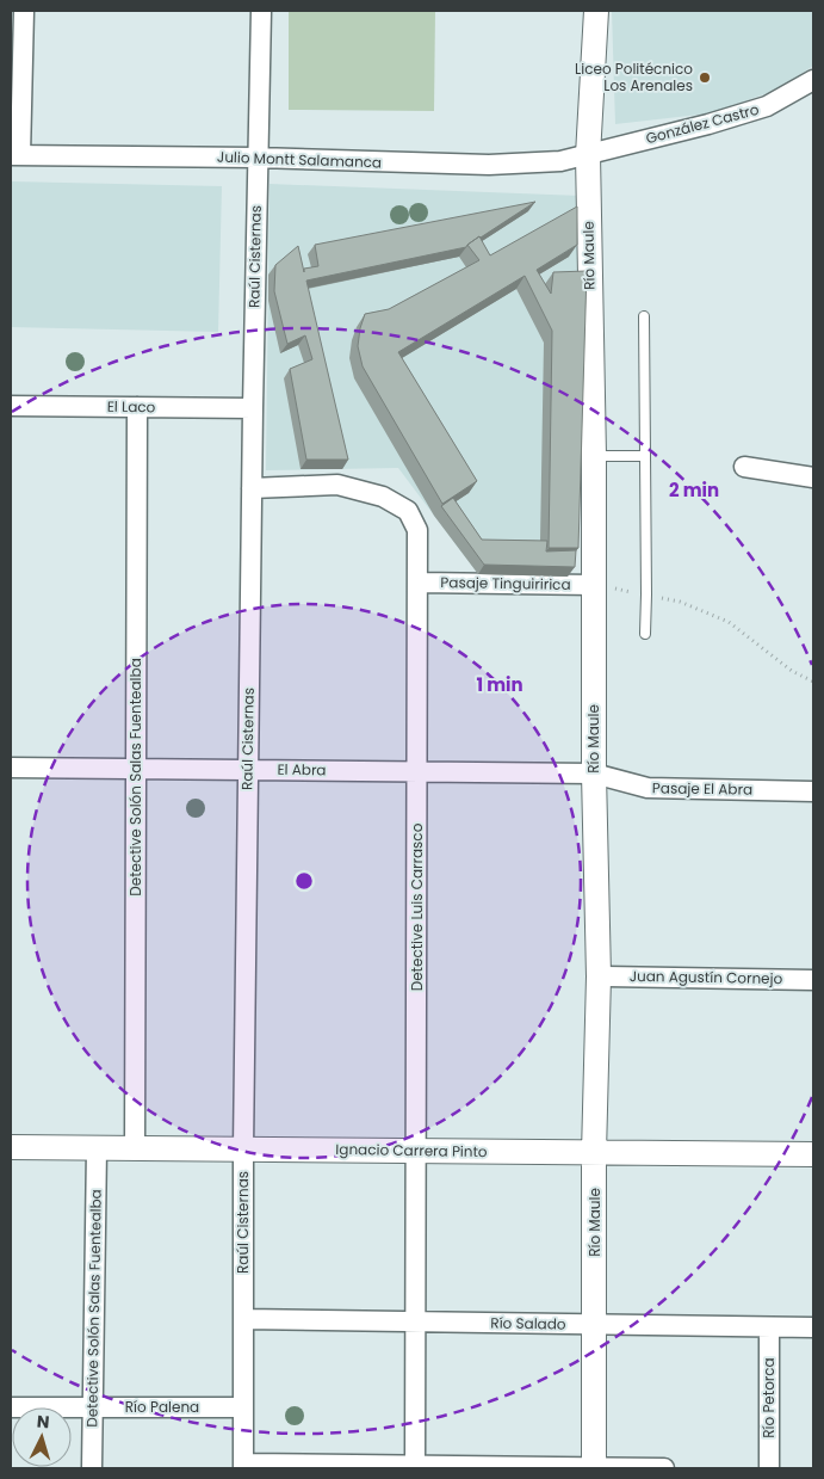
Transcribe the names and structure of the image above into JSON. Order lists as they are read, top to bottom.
{
  "streets": {
    "street": [
      "González Castro",
      "Julio Montt Salamanca",
      "Río Maule",
      "Raúl Cisternas",
      "El Laco",
      "Pasaje Tinguiririca",
      "El Abra",
      "Detective Solón Salas Fuentealba",
      "Pasaje El Abra",
      "Detective Luis Carrasco",
      "Juan Agustín Cornejo",
      "Ignacio Carrera Pinto",
      "Río Salado",
      "Río Petorca",
      "Río Palena"
    ]
  },
  "crossings": [
    ["González Castro", "Julio Montt Salamanca"],
    ["González Castro", "Río Maule"],
    ["Julio Montt Salamanca", "Río Maule"],
    ["Julio Montt Salamanca", "Raúl Cisternas"],
    ["Río Maule", "Pasaje Tinguiririca"],
    ["Río Maule", "El Abra"],
    ["Río Maule", "Pasaje El Abra"],
    ["Río Maule", "Juan Agustín Cornejo"],
    ["Río Maule", "Ignacio Carrera Pinto"],
    ["Río Maule", "Río Salado"],
    ["Raúl Cisternas", "El Laco"],
    ["Raúl Cisternas", "El Abra"],
    ["Raúl Cisternas", "Detective Luis Carrasco"],
    ["Raúl Cisternas", "Ignacio Carrera Pinto"],
    ["Raúl Cisternas", "Río Salado"],
    ["Raúl Cisternas", "Río Palena"],
    ["El Laco", "Detective Solón Salas Fuentealba"],
    ["Pasaje Tinguiririca", "Detective Luis Carrasco"],
    ["El Abra", "Detective Solón Salas Fuentealba"],
    ["El Abra", "Pasaje El Abra"],
    ["El Abra", "Detective Luis Carrasco"],
    ["Detective Solón Salas Fuentealba", "Ignacio Carrera Pinto"],
    ["Detective Solón Salas Fuentealba", "Río Palena"],
    ["Detective Luis Carrasco", "Ignacio Carrera Pinto"],
    ["Detective Luis Carrasco", "Río Salado"],
    ["Río Salado", "Río Petorca"]
  ],
  "places": ["Liceo Politécnico Los Arenales"],
  "north": "top",
  "rings": ["2 min", "1 min"]
}
